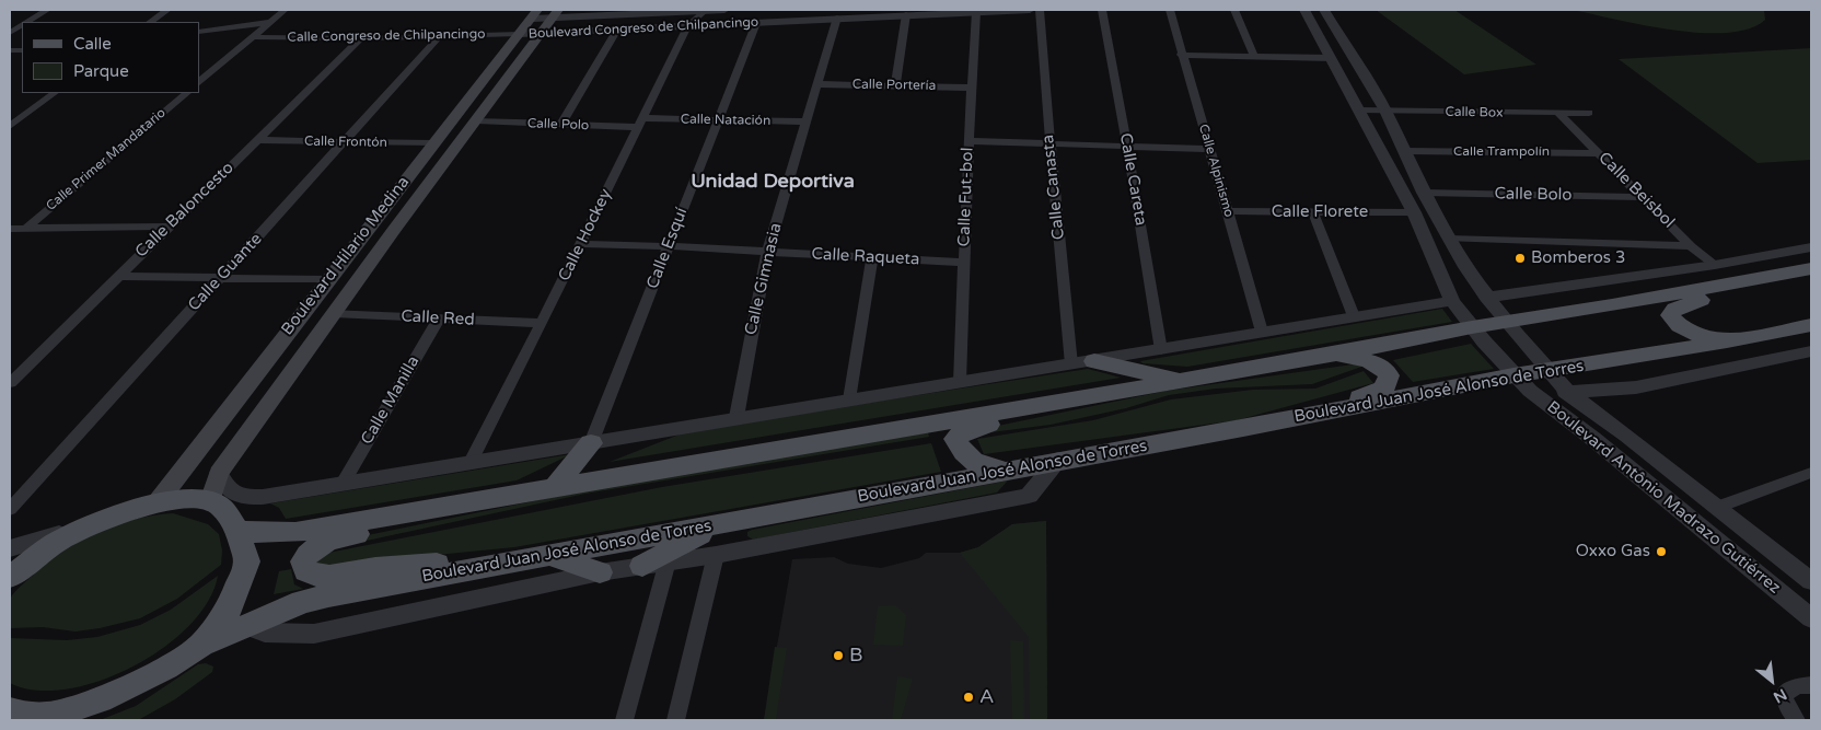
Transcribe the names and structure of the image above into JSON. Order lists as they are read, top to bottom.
{
  "streets": {
    "main road": ["Boulevard Hilario Medina", "Boulevard Juan José Alonso de Torres"],
    "street": [
      "Boulevard Congreso de Chilpancingo",
      "Calle Congreso de Chilpancingo",
      "Calle Portería",
      "Calle Box",
      "Calle Natación",
      "Calle Polo",
      "Calle Frontón",
      "Calle Trampolín",
      "Calle Primer Mandatario",
      "Calle Alpinismo",
      "Calle Careta",
      "Calle Canasta",
      "Calle Beisbol",
      "Calle Bolo",
      "Calle Fut-bol",
      "Calle Baloncesto",
      "Calle Florete",
      "Calle Hockey",
      "Calle Esquí",
      "Calle Raqueta",
      "Calle Guante",
      "Calle Gimnasia",
      "Calle Red",
      "Calle Manilla",
      "Boulevard Antônio Madrazo Gutiérrez"
    ]
  },
  "crossings": [
    ["Boulevard Congreso de Chilpancingo", "Calle Fut-bol"],
    ["Boulevard Congreso de Chilpancingo", "Calle Hockey"],
    ["Boulevard Congreso de Chilpancingo", "Calle Esquí"],
    ["Boulevard Congreso de Chilpancingo", "Boulevard Hilario Medina"],
    ["Boulevard Congreso de Chilpancingo", "Calle Gimnasia"],
    ["Calle Congreso de Chilpancingo", "Calle Baloncesto"],
    ["Calle Congreso de Chilpancingo", "Boulevard Hilario Medina"],
    ["Calle Congreso de Chilpancingo", "Calle Guante"],
    ["Calle Portería", "Calle Fut-bol"],
    ["Calle Portería", "Calle Gimnasia"],
    ["Calle Box", "Calle Beisbol"],
    ["Calle Box", "Boulevard Antônio Madrazo Gutiérrez"],
    ["Calle Natación", "Calle Polo"],
    ["Calle Natación", "Calle Hockey"],
    ["Calle Natación", "Calle Esquí"],
    ["Calle Natación", "Calle Gimnasia"],
    ["Calle Polo", "Calle Hockey"],
    ["Calle Polo", "Boulevard Hilario Medina"],
    ["Calle Frontón", "Calle Baloncesto"],
    ["Calle Frontón", "Boulevard Hilario Medina"],
    ["Calle Frontón", "Calle Guante"],
    ["Calle Trampolín", "Calle Beisbol"],
    ["Calle Trampolín", "Boulevard Antônio Madrazo Gutiérrez"],
    ["Calle Alpinismo", "Calle Florete"],
    ["Calle Beisbol", "Calle Bolo"],
    ["Calle Bolo", "Boulevard Antônio Madrazo Gutiérrez"],
    ["Calle Fut-bol", "Calle Raqueta"],
    ["Calle Florete", "Boulevard Antônio Madrazo Gutiérrez"],
    ["Calle Hockey", "Calle Raqueta"],
    ["Calle Hockey", "Calle Red"],
    ["Calle Esquí", "Calle Raqueta"],
    ["Boulevard Hilario Medina", "Calle Red"],
    ["Calle Raqueta", "Calle Gimnasia"],
    ["Calle Red", "Calle Manilla"],
    ["Boulevard Juan José Alonso de Torres", "Boulevard Antônio Madrazo Gutiérrez"]
  ],
  "districts": ["Unidad Deportiva"],
  "places": [
    "Bomberos 3",
    "Oxxo Gas",
    "B",
    "A"
  ],
  "legend": ["Calle", "Parque"],
  "north": "bottom right"
}
